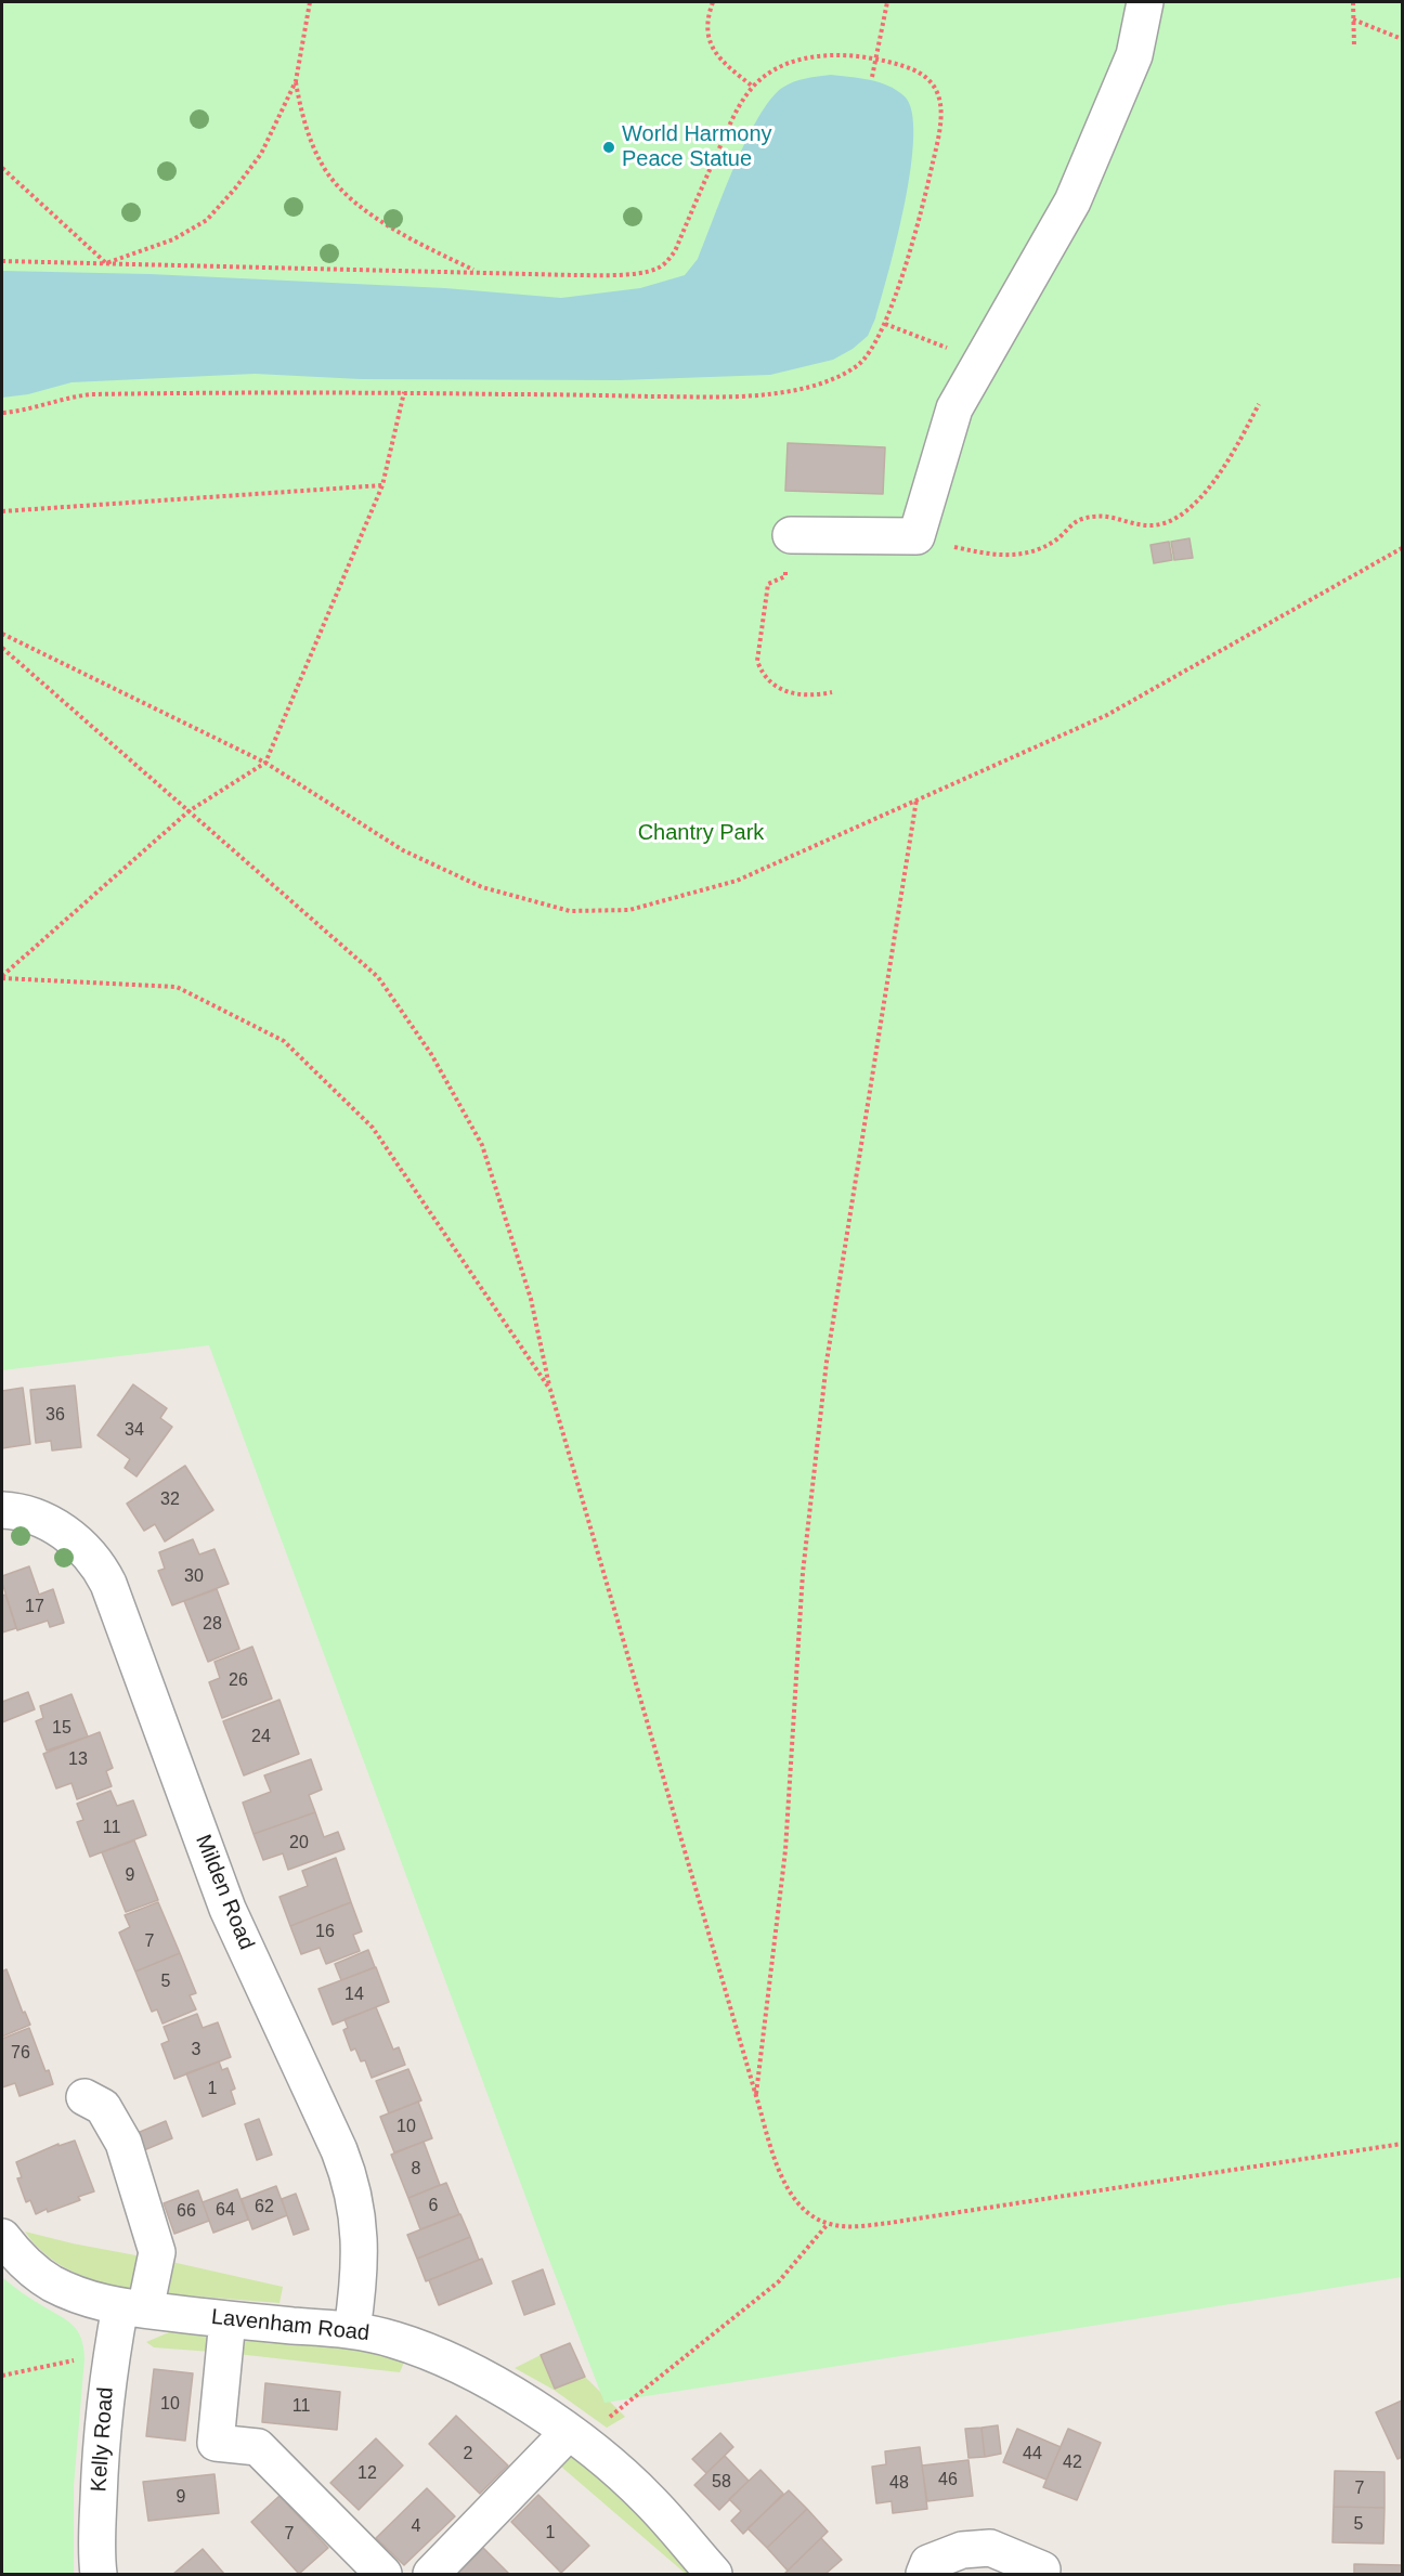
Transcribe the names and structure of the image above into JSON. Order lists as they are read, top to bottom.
{
  "streets": {
    "street": ["Milden Road", "Lavenham Road", "Kelly Road"]
  },
  "crossings": [
    ["Milden Road", "Lavenham Road"],
    ["Lavenham Road", "Kelly Road"]
  ],
  "parks": ["Chantry Park"],
  "places": ["World Harmony Peace Statue"],
  "house_numbers": [
    "36",
    "34",
    "32",
    "30",
    "17",
    "28",
    "26",
    "15",
    "24",
    "13",
    "11",
    "20",
    "9",
    "16",
    "7",
    "5",
    "14",
    "3",
    "76",
    "1",
    "10",
    "8",
    "6",
    "62",
    "64",
    "66",
    "10",
    "11",
    "2",
    "44",
    "42",
    "12",
    "46",
    "58",
    "48",
    "7",
    "9",
    "5",
    "4",
    "1",
    "7"
  ]
}
